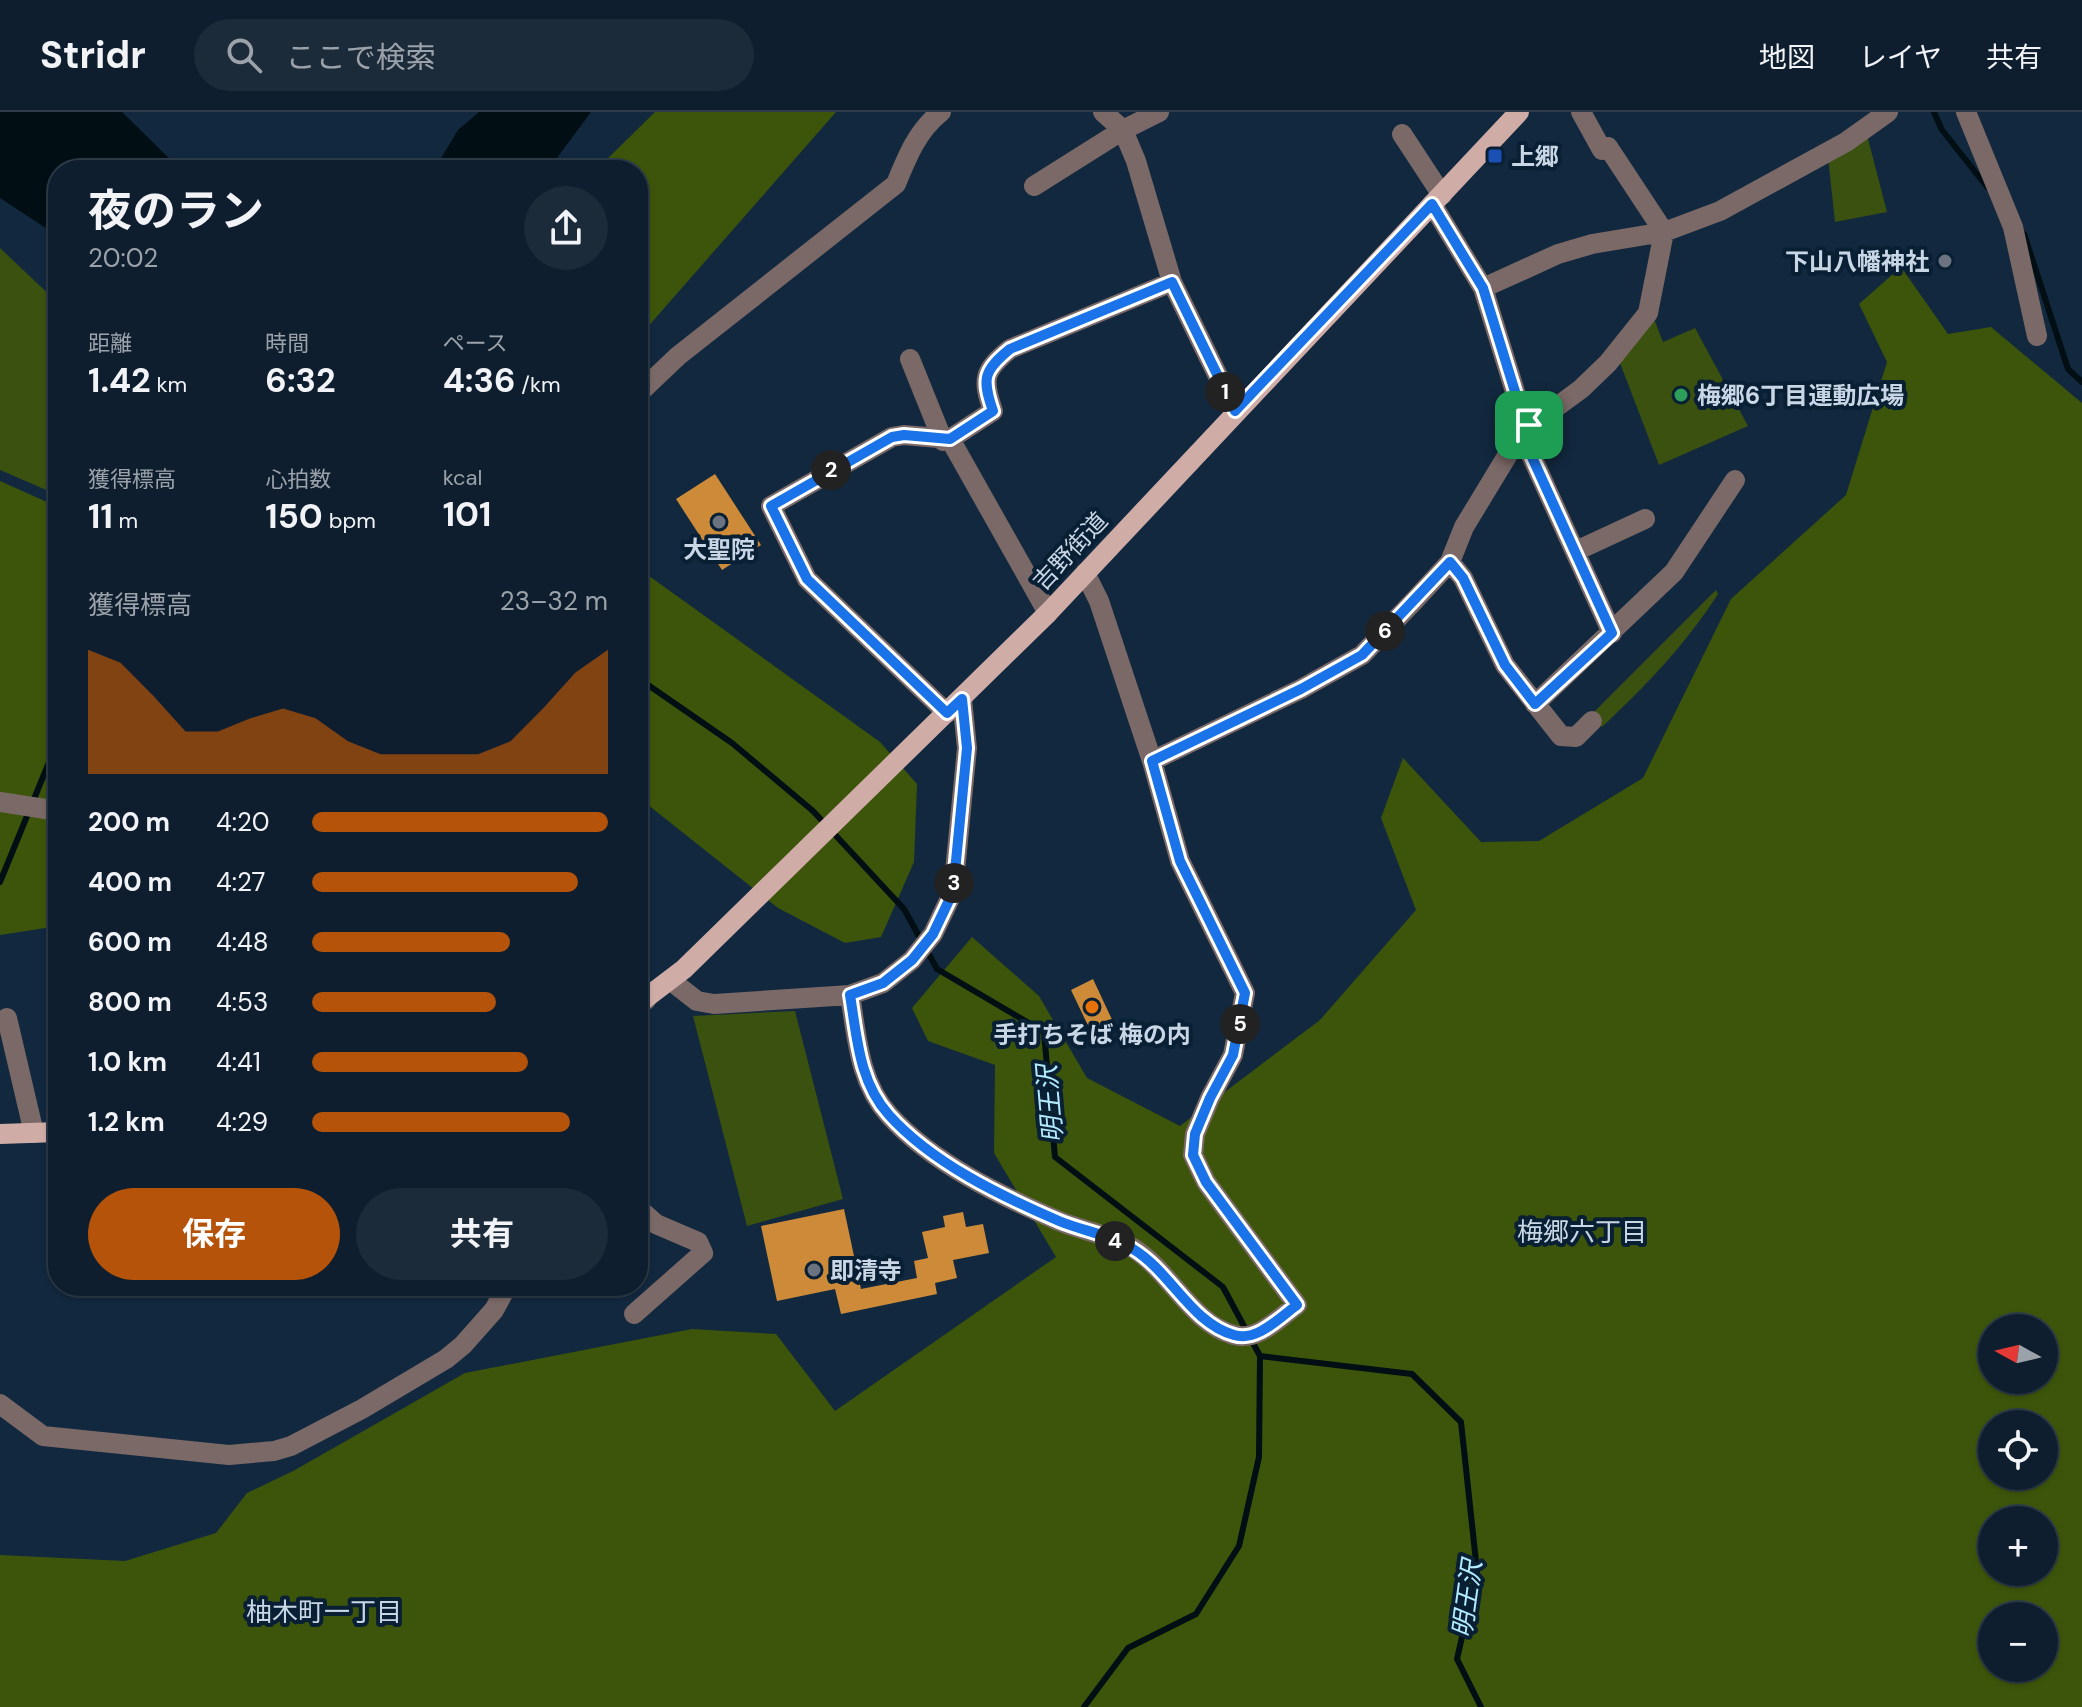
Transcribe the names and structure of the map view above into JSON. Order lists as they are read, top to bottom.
{
  "streets": {
    "main road": ["吉野街道"]
  },
  "districts": ["梅郷六丁目", "柚木町一丁目"],
  "water": ["明王沢"],
  "places": {
    "transit": ["上郷"],
    "other": [
      "下山八幡神社",
      "梅郷6丁目運動広場",
      "大聖院",
      "手打ちそば 梅の内",
      "即清寺"
    ]
  },
  "north": "left",
  "page": {
    "header": "Stridr",
    "search": "ここで検索",
    "nav": ["地図", "レイヤ", "共有"],
    "heading": ["夜のラン", "20:02"],
    "stats": [
      ["距離", "1.42 km"],
      ["時間", "6:32"],
      ["ペース", "4:36 /km"],
      ["獲得標高", "11 m"],
      ["心拍数", "150 bpm"],
      ["kcal", "101"]
    ],
    "pins": [
      "1",
      "2",
      "6",
      "3",
      "5",
      "4"
    ],
    "chart": ["獲得標高", "23–32 m"],
    "list": [
      {
        "name": "200 m",
        "note": "4:20"
      },
      {
        "name": "400 m",
        "note": "4:27"
      },
      {
        "name": "600 m",
        "note": "4:48"
      },
      {
        "name": "800 m",
        "note": "4:53"
      },
      {
        "name": "1.0 km",
        "note": "4:41"
      },
      {
        "name": "1.2 km",
        "note": "4:29"
      }
    ],
    "buttons": ["保存", "共有"],
    "map_buttons": ["+", "−"]
  }
}
